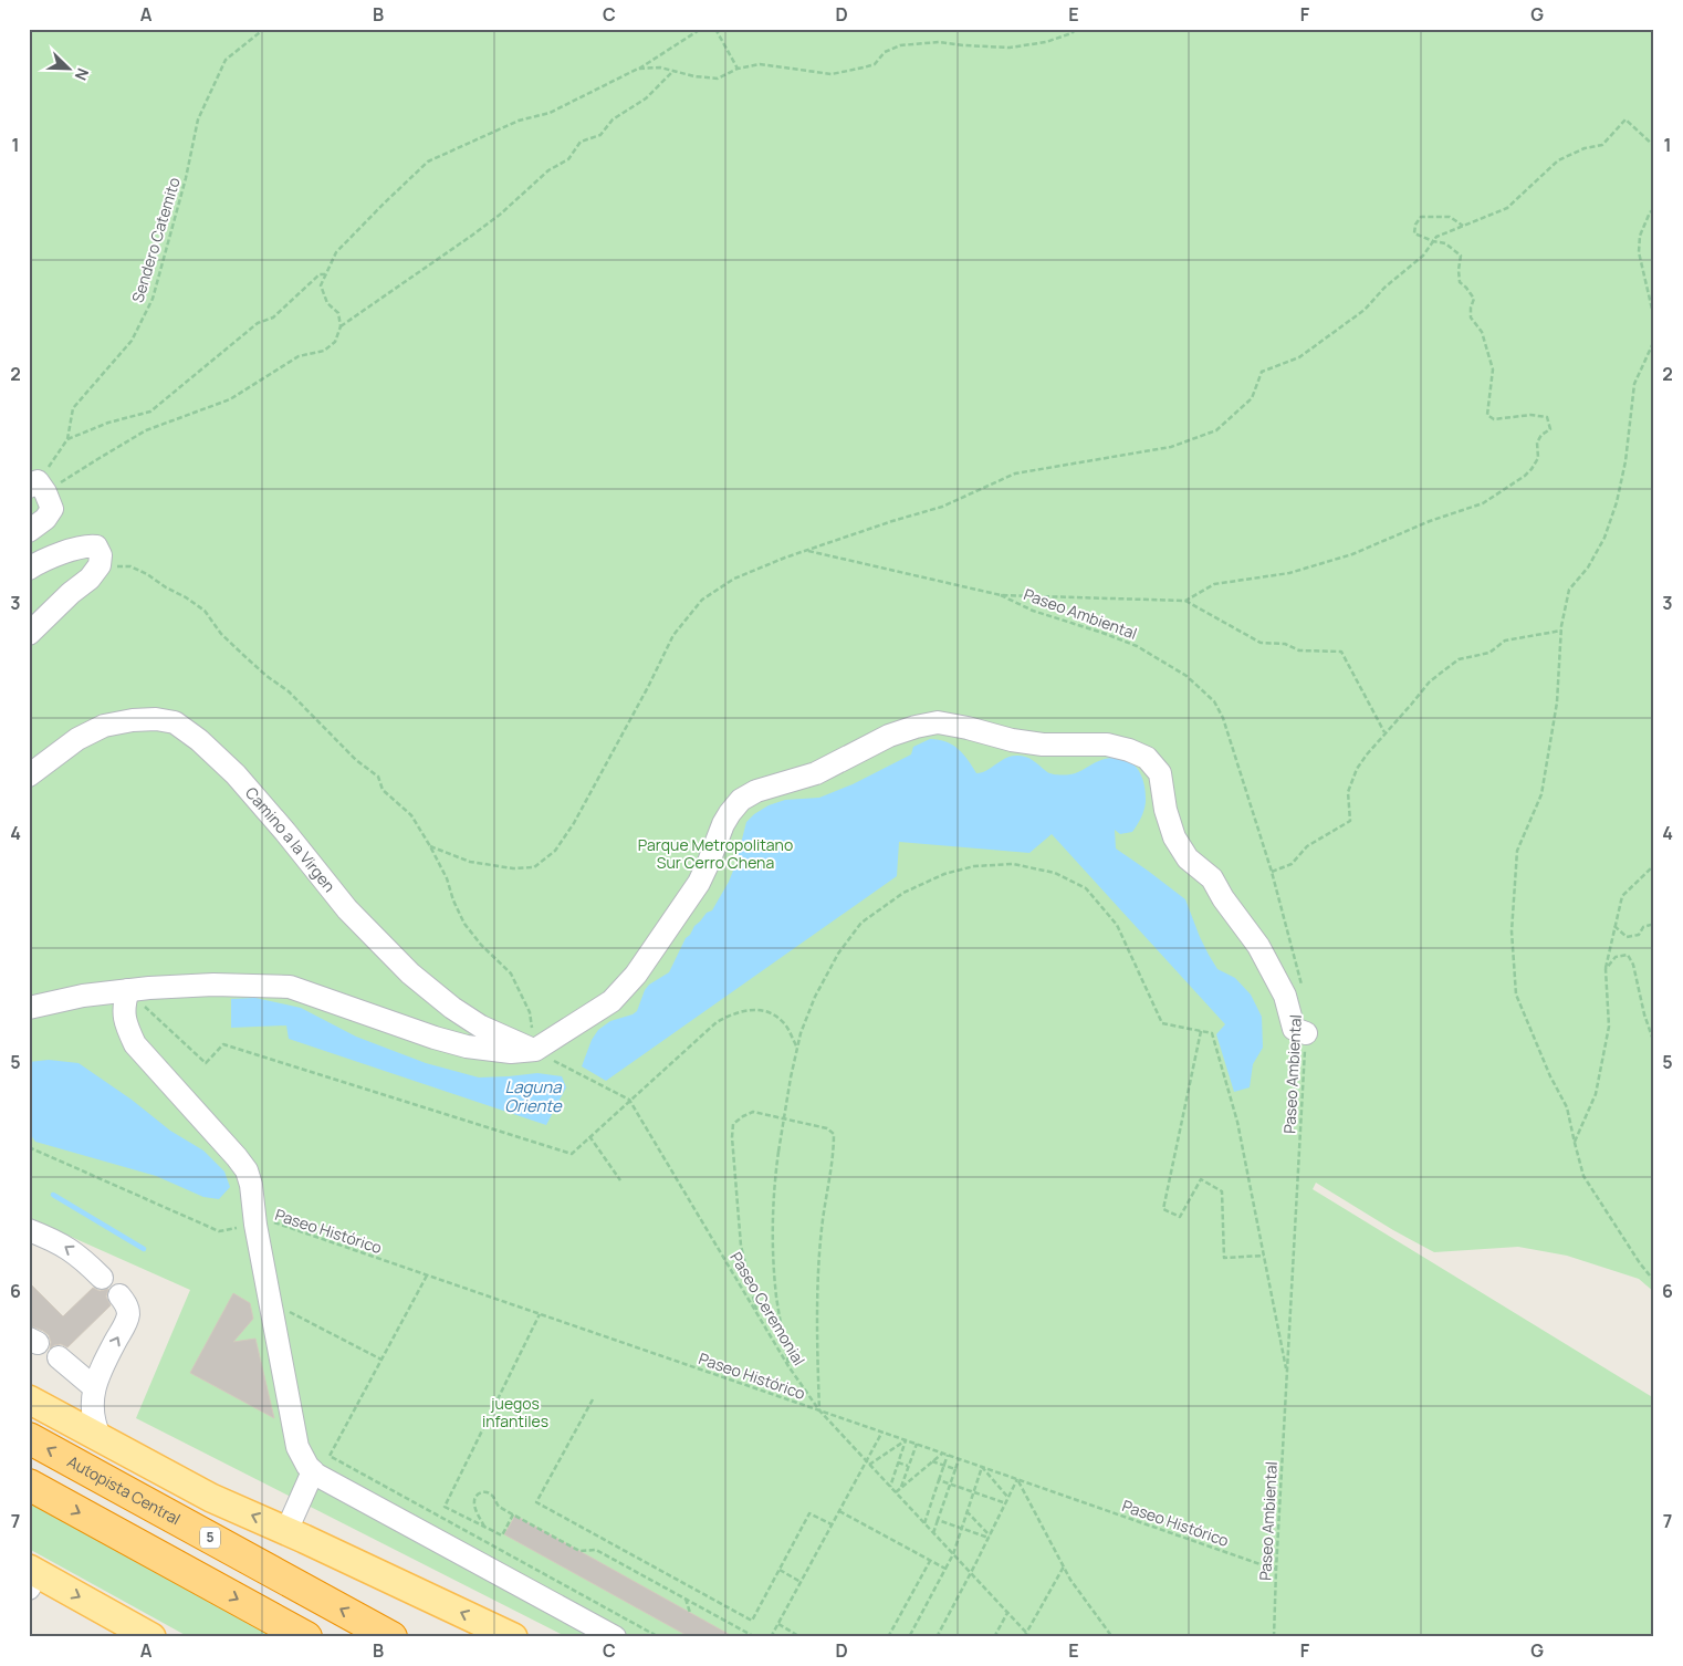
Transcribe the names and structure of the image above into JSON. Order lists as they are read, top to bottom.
{
  "streets": {
    "highway": ["Autopista Central", "5"],
    "lane": ["Camino a la Virgen"],
    "path": [
      "Sendero Catemito",
      "Paseo Ambiental",
      "Paseo Histórico",
      "Paseo Ceremonial"
    ]
  },
  "crossings": [
    ["Paseo Ambiental", "Paseo Histórico"],
    ["Paseo Histórico", "Paseo Ceremonial"]
  ],
  "water": ["Laguna Oriente"],
  "parks": ["Parque Metropolitano Sur Cerro Chena", "juegos infantiles"],
  "north": "bottom right",
  "grid": {
    "columns": [
      "A",
      "B",
      "C",
      "D",
      "E",
      "F",
      "G"
    ],
    "rows": [
      "1",
      "2",
      "3",
      "4",
      "5",
      "6",
      "7"
    ]
  }
}
